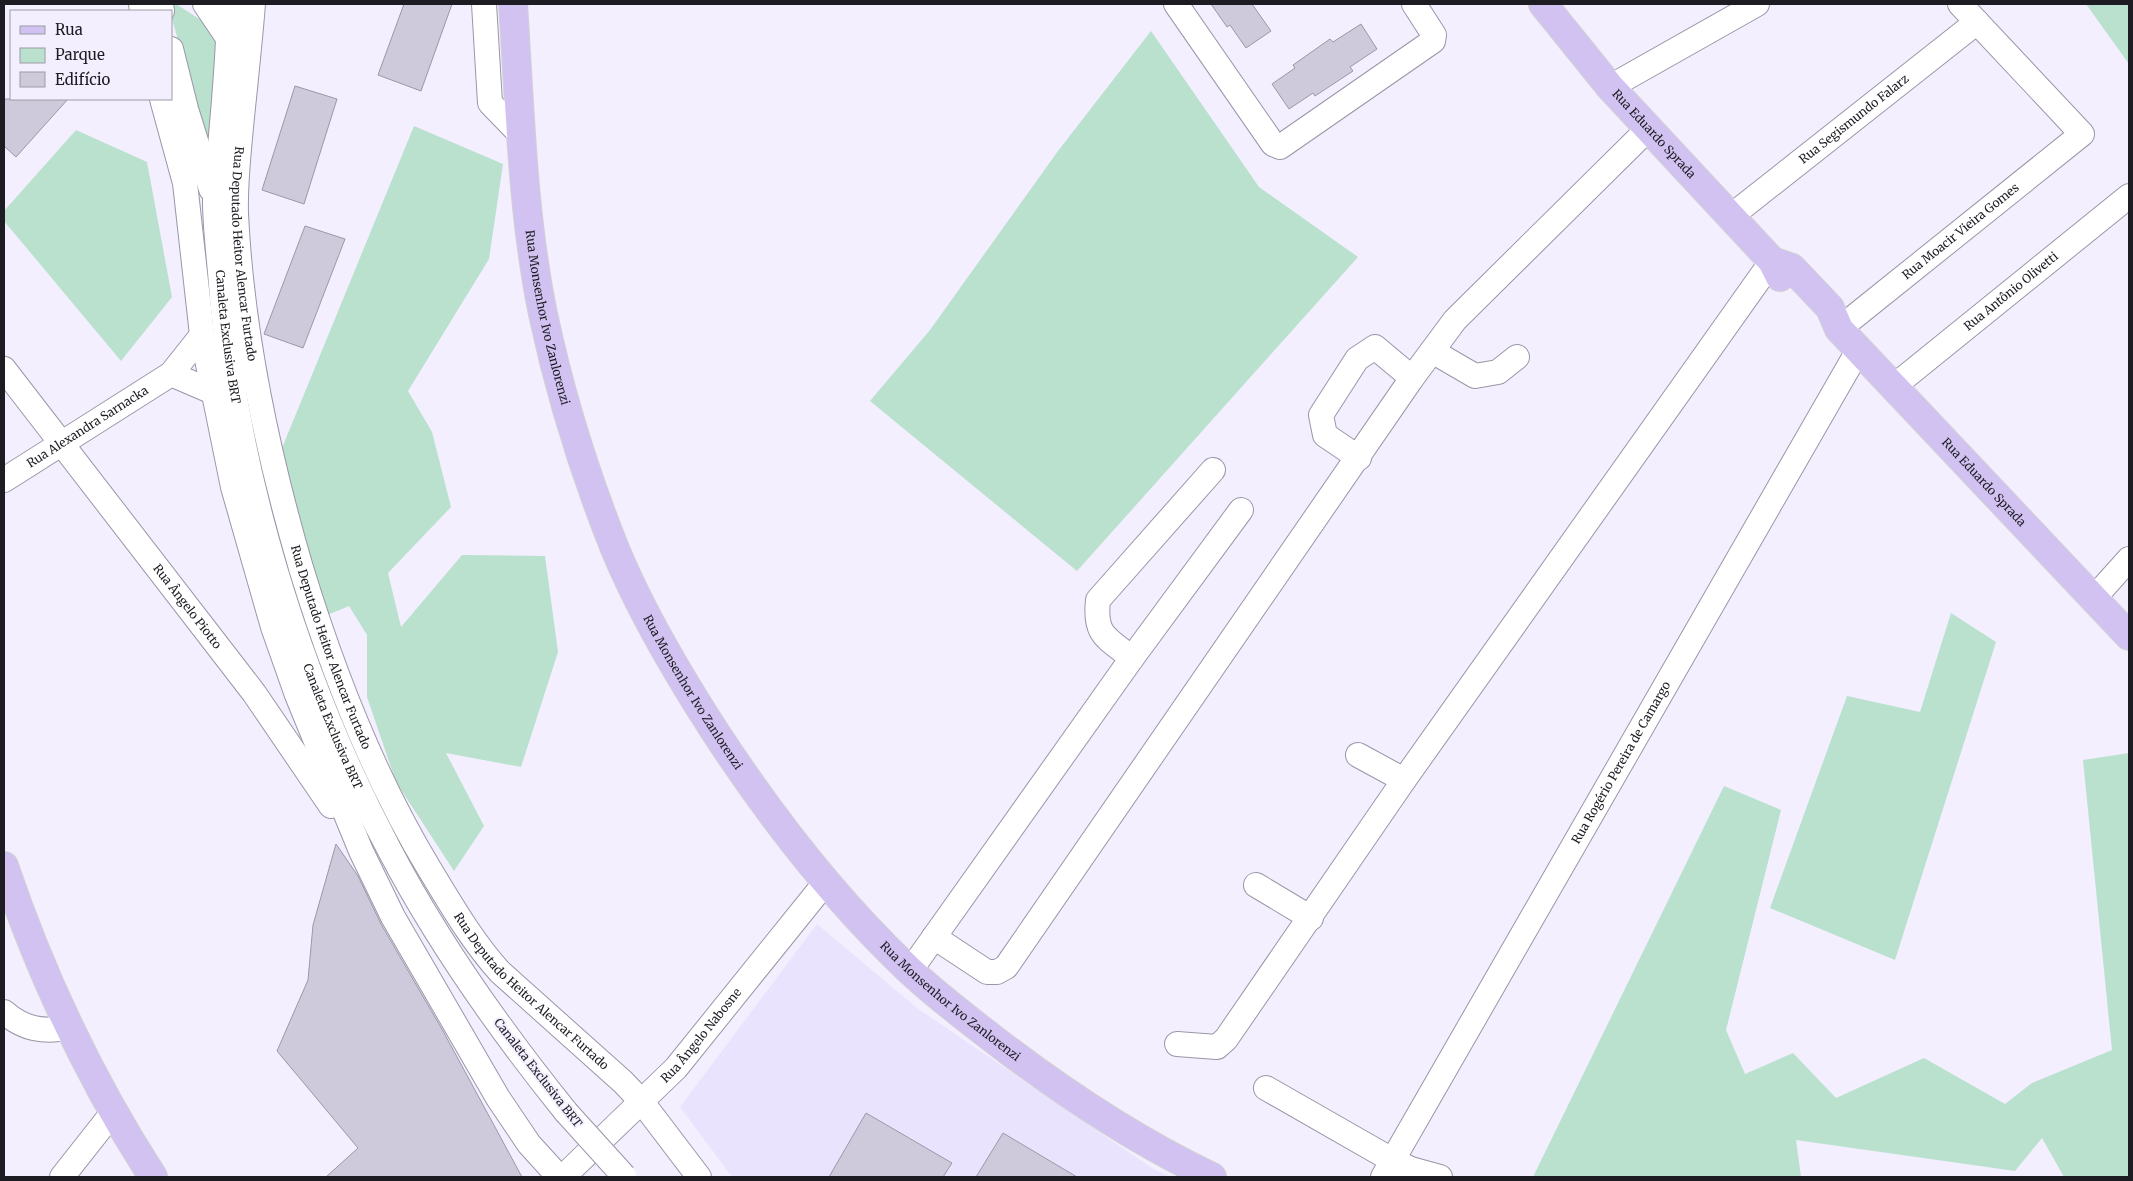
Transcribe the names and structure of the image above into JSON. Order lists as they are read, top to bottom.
{
  "streets": {
    "main road": ["Rua Eduardo Sprada", "Rua Monsenhor Ivo Zanlorenzi"],
    "street": [
      "Rua Segismundo Falarz",
      "Rua Moacir Vieira Gomes",
      "Rua Deputado Heitor Alencar Furtado",
      "Rua Antônio Olivetti",
      "Canaleta Exclusiva BRT",
      "Rua Alexandra Sarnacka",
      "Rua Ângelo Piotto",
      "Rua Rogério Pereira de Camargo",
      "Rua Ângelo Nabosne"
    ]
  },
  "crossings": [
    ["Rua Segismundo Falarz", "Rua Eduardo Sprada"],
    ["Rua Segismundo Falarz", "Rua Moacir Vieira Gomes"],
    ["Rua Eduardo Sprada", "Rua Moacir Vieira Gomes"],
    ["Rua Eduardo Sprada", "Rua Antônio Olivetti"],
    ["Rua Eduardo Sprada", "Rua Rogério Pereira de Camargo"],
    ["Rua Deputado Heitor Alencar Furtado", "Rua Ângelo Nabosne"],
    ["Rua Monsenhor Ivo Zanlorenzi", "Rua Ângelo Nabosne"],
    ["Rua Alexandra Sarnacka", "Rua Ângelo Piotto"]
  ],
  "legend": ["Rua", "Parque", "Edifício"]
}
